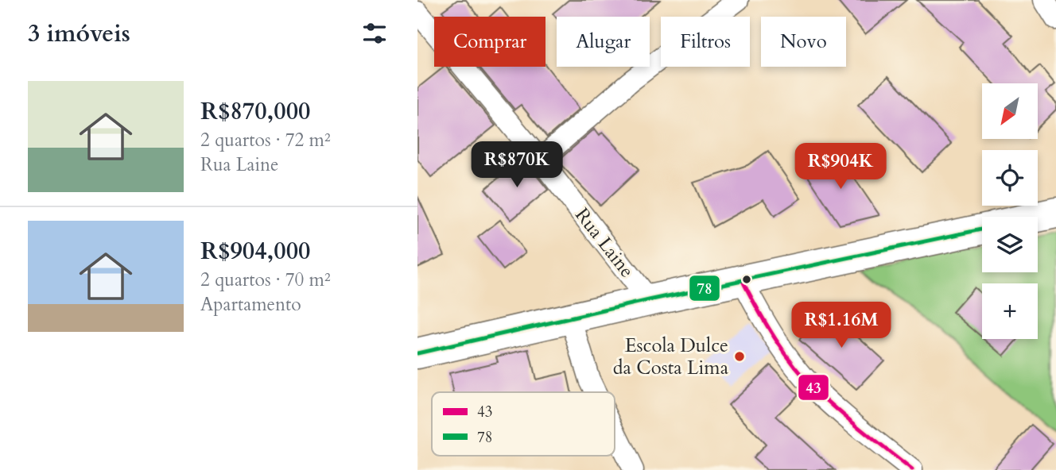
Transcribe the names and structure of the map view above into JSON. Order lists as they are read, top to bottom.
{
  "streets": {
    "street": ["Rua Laine"]
  },
  "places": ["Escola Dulce da Costa Lima"],
  "lines": ["transit line 78", "transit line 43"],
  "legend": ["43", "78"],
  "north": "bottom left",
  "page": {
    "heading": "3 imóveis",
    "chip": [
      "Comprar",
      "Alugar",
      "Filtros",
      "Novo"
    ],
    "list": [
      {
        "name": "R$870,000",
        "note": "2 quartos · 72 m² · Rua Laine"
      },
      {
        "name": "R$904,000",
        "note": "2 quartos · 70 m² · Apartamento"
      }
    ],
    "map_buttons": "+",
    "price": ["R$870K", "R$904K", "R$1.16M"]
  }
}
